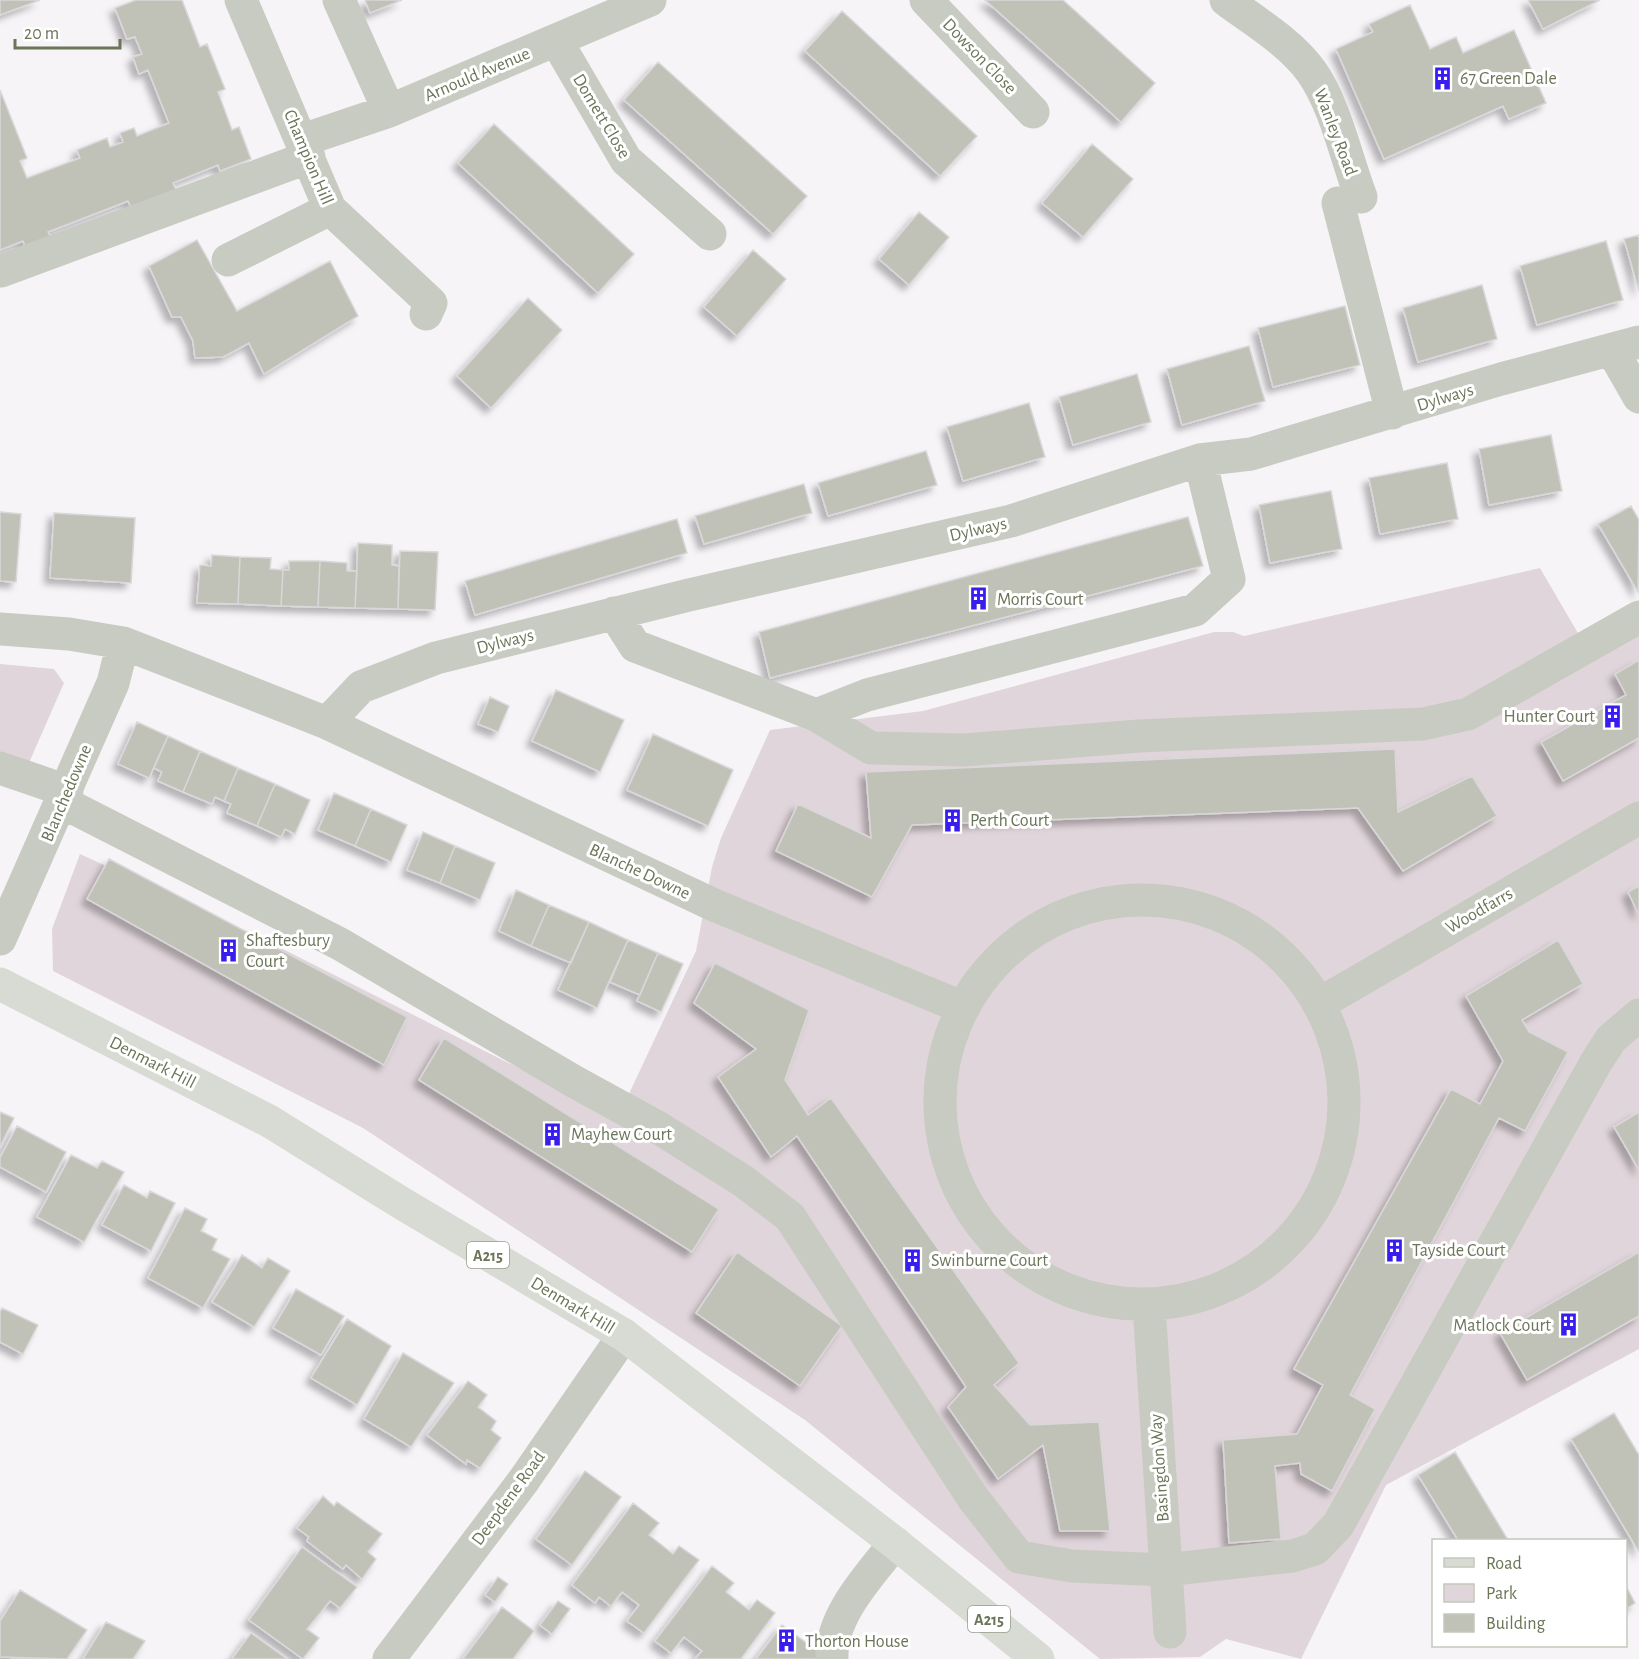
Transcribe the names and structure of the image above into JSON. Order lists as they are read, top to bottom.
{
  "streets": {
    "main road": ["Denmark Hill", "A215"],
    "street": [
      "Dowson Close",
      "Arnould Avenue",
      "Domett Close",
      "Wanley Road",
      "Champion Hill",
      "Dylways",
      "Blanchedowne",
      "Blanche Downe",
      "Woodfarrs",
      "Basingdon Way",
      "Deepdene Road"
    ]
  },
  "crossings": [
    ["Arnould Avenue", "Domett Close"],
    ["Arnould Avenue", "Champion Hill"],
    ["Wanley Road", "Dylways"],
    ["Dylways", "Blanche Downe"],
    ["Denmark Hill", "Deepdene Road"]
  ],
  "places": {
    "building": [
      "67 Green Dale",
      "Morris Court",
      "Hunter Court",
      "Perth Court",
      "Shaftesbury Court",
      "Mayhew Court",
      "Tayside Court",
      "Swinburne Court",
      "Matlock Court",
      "Thorton House"
    ]
  },
  "legend": ["Road", "Park", "Building"],
  "scale_bar": "20 m"
}
